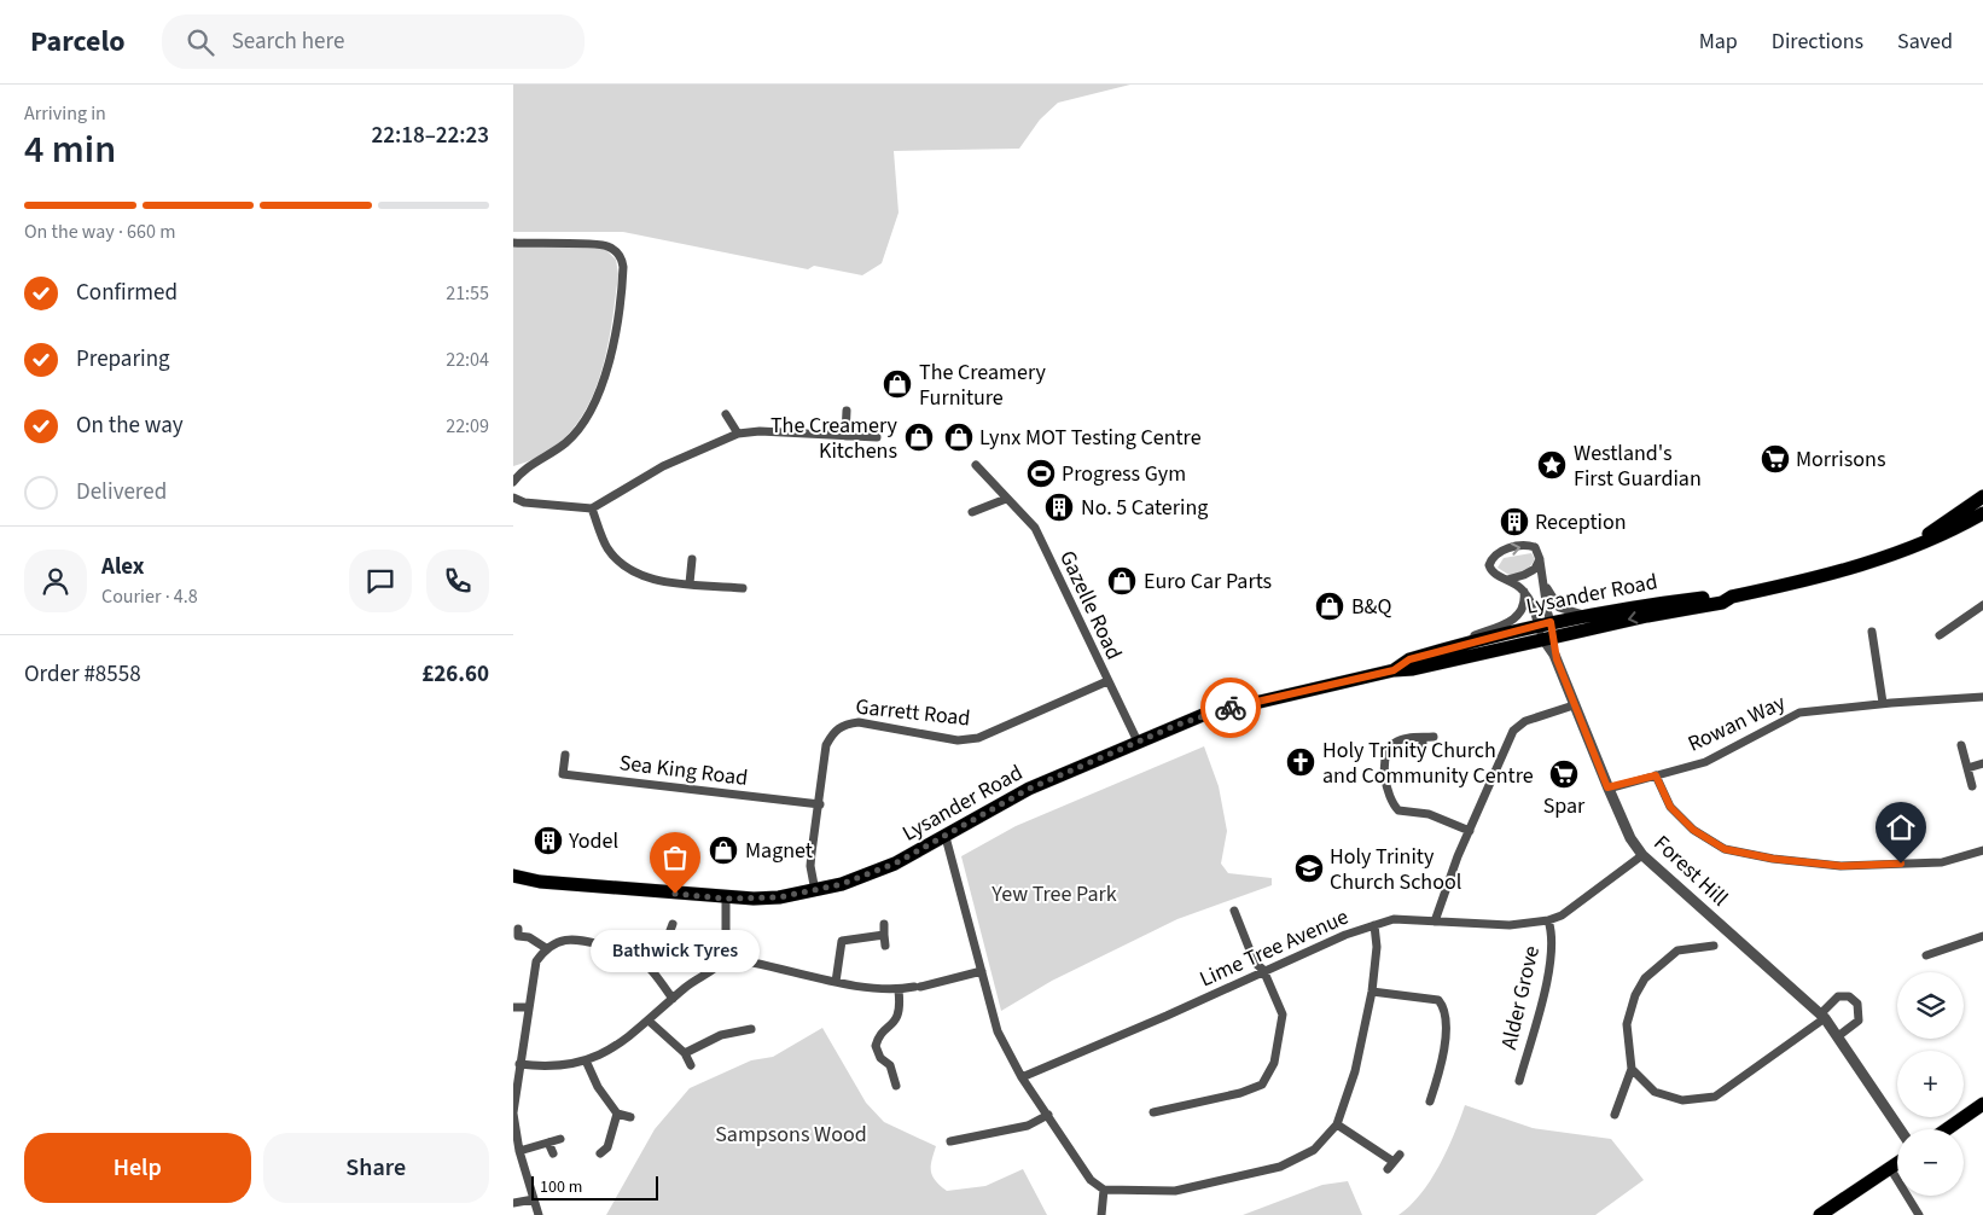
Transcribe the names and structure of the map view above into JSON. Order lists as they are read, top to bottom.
{
  "streets": {
    "main road": ["Lysander Road"],
    "street": [
      "Gazelle Road",
      "Garrett Road",
      "Rowan Way",
      "Sea King Road",
      "Forest Hill",
      "Lime Tree Avenue",
      "Alder Grove"
    ]
  },
  "crossings": [
    ["Lysander Road", "Gazelle Road"],
    ["Lysander Road", "Garrett Road"],
    ["Lysander Road", "Forest Hill"],
    ["Gazelle Road", "Garrett Road"],
    ["Garrett Road", "Sea King Road"],
    ["Rowan Way", "Forest Hill"],
    ["Forest Hill", "Lime Tree Avenue"],
    ["Lime Tree Avenue", "Alder Grove"]
  ],
  "parks": ["Yew Tree Park", "Sampsons Wood"],
  "places": {
    "shop": [
      "The Creamery Furniture",
      "The Creamery Kitchens",
      "Lynx MOT Testing Centre",
      "Euro Car Parts",
      "B&Q",
      "Magnet"
    ],
    "supermarket": ["Morrisons", "Spar"],
    "place": ["Westland's First Guardian"],
    "sports": ["Progress Gym"],
    "building": ["No. 5 Catering", "Reception", "Yodel"],
    "church": ["Holy Trinity Church and Community Centre"],
    "school or university": ["Holy Trinity Church School"],
    "other": ["Bathwick Tyres"]
  },
  "scale_bar": "100 m",
  "page": {
    "header": "Parcelo",
    "search": "Search here",
    "nav": ["Map", "Directions", "Saved"],
    "heading": ["4 min", "Arriving in", "22:18–22:23"],
    "panel": [
      "Alex",
      "Courier · 4.8",
      "Order #8558",
      "£26.60"
    ],
    "bar": "On the way · 660 m",
    "list": [
      ["Confirmed", "21:55"],
      ["Preparing", "22:04"],
      ["On the way", "22:09"],
      "Delivered"
    ],
    "bubble": "Bathwick Tyres",
    "map_buttons": ["+", "−"],
    "buttons": ["Help", "Share"],
    "scale": "100 m"
  }
}
